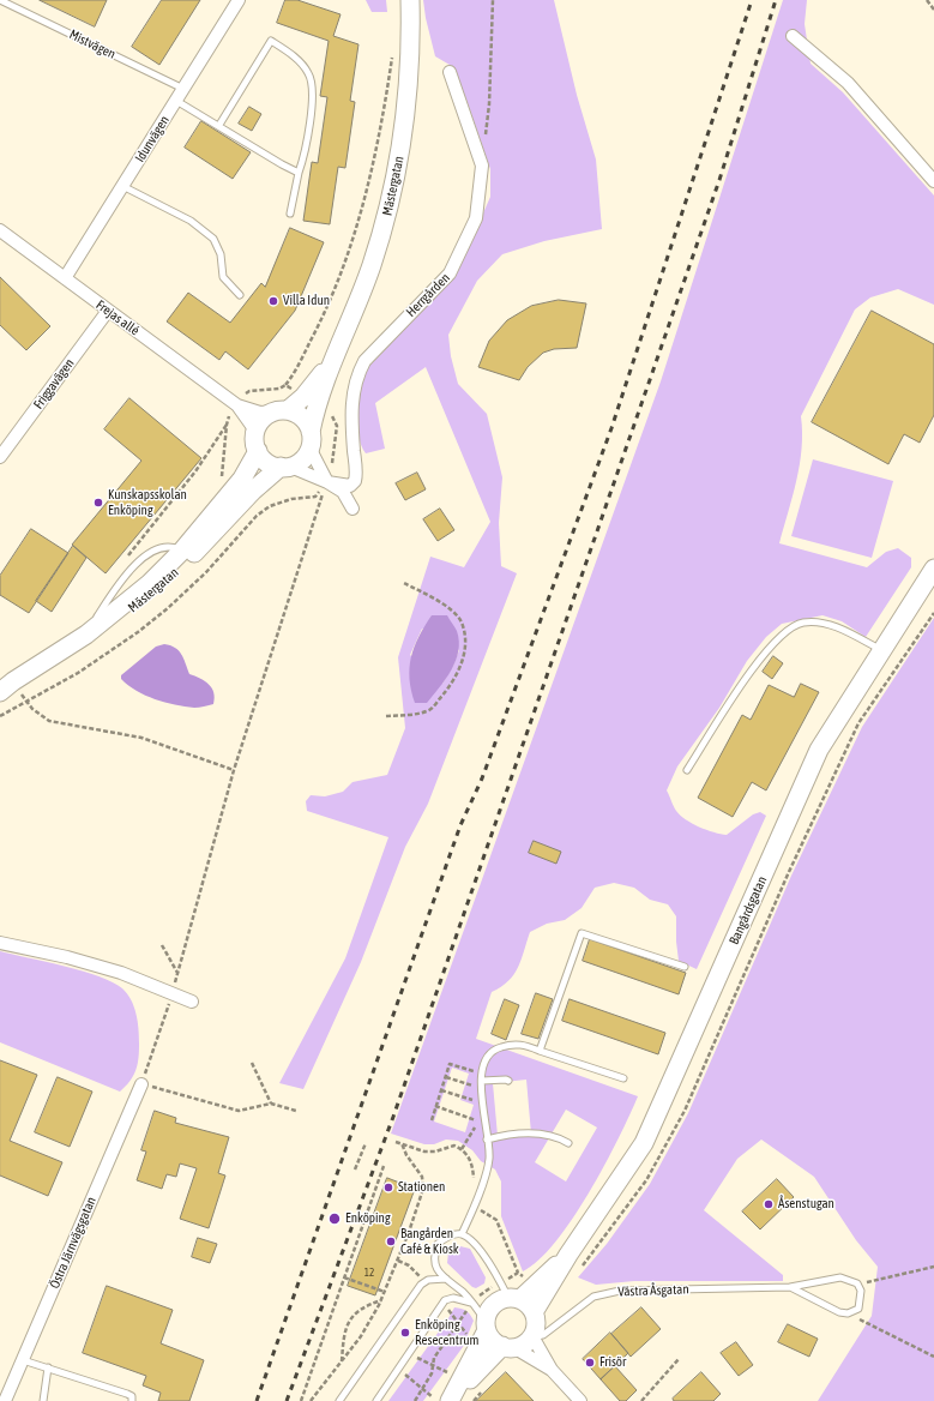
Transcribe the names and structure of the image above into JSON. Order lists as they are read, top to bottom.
{
  "streets": {
    "main road": ["Mästergatan", "Bangårdsgatan"],
    "street": [
      "Idunvägen",
      "Herrgården",
      "Frejas allé",
      "Friggavägen",
      "Östra Järnvägsgatan"
    ],
    "lane": ["Mistvägen", "Västra Åsgatan"]
  },
  "crossings": [
    ["Mistvägen", "Idunvägen"],
    ["Idunvägen", "Frejas allé"],
    ["Mästergatan", "Frejas allé"],
    ["Frejas allé", "Friggavägen"],
    ["Bangårdsgatan", "Västra Åsgatan"]
  ],
  "places": [
    "Villa Idun",
    "Kunskapsskolan Enköping",
    "Stationen",
    "Åsenstugan",
    "Enköping",
    "Bangården Café & Kiosk",
    "Enköping Resecentrum",
    "Frisör"
  ],
  "house_numbers": ["12"]
}
